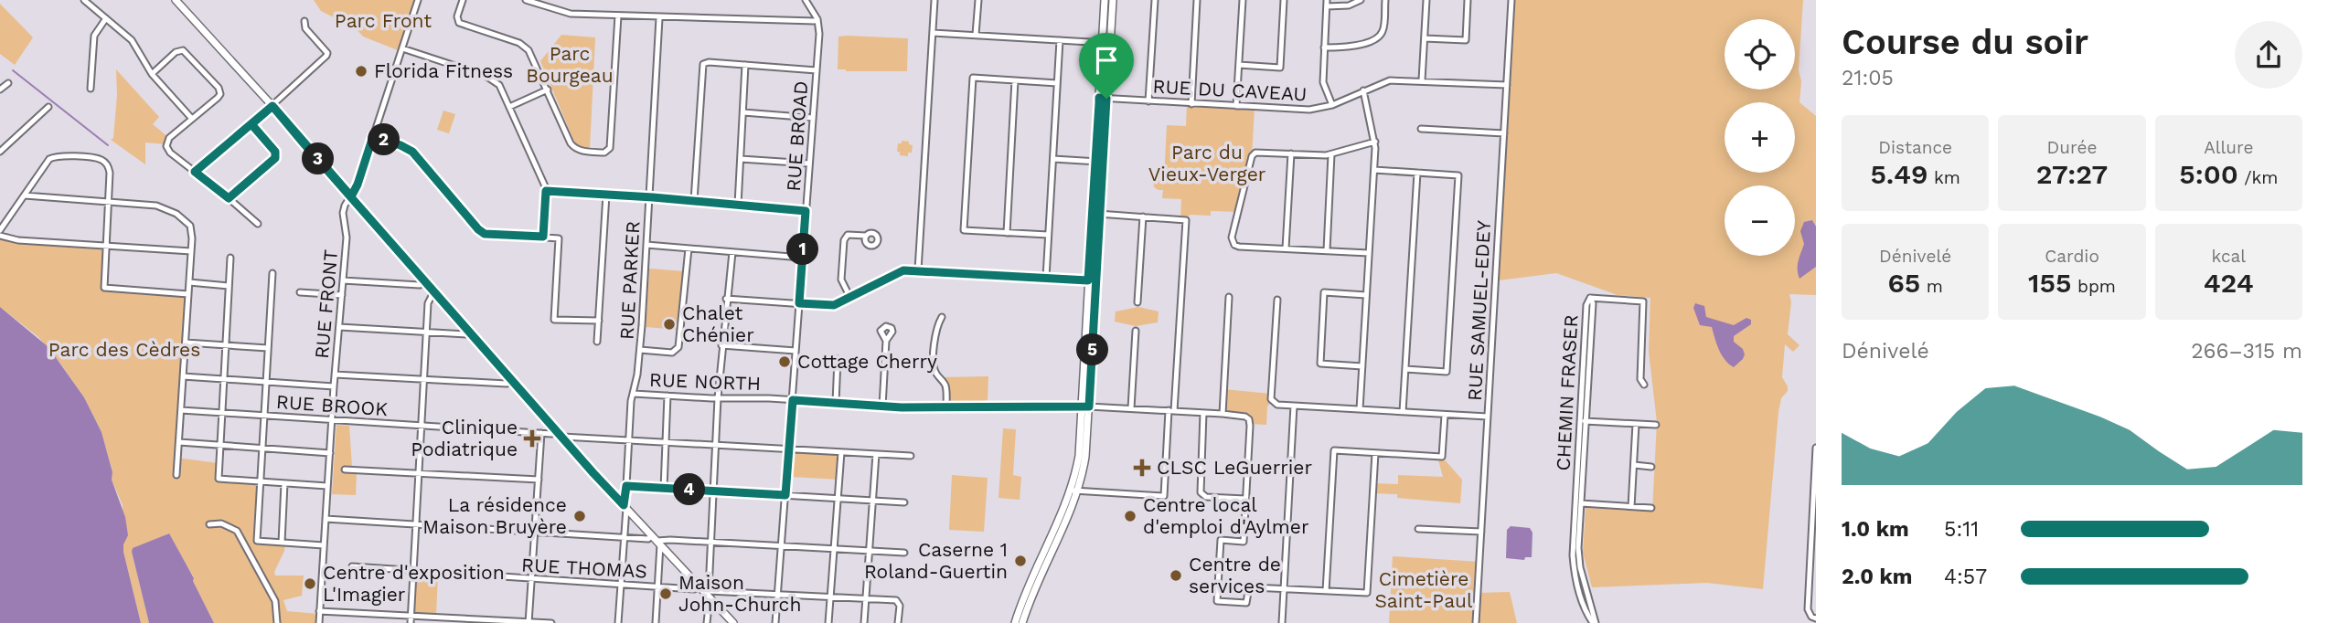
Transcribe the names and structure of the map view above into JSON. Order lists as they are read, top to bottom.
{
  "streets": {
    "street": [
      "RUE DU CAVEAU",
      "RUE BROAD",
      "RUE PARKER",
      "RUE FRONT",
      "RUE SAMUEL-EDEY",
      "RUE NORTH",
      "CHEMIN FRASER",
      "RUE BROOK",
      "RUE THOMAS"
    ]
  },
  "crossings": [
    ["RUE DU CAVEAU", "RUE SAMUEL-EDEY"],
    ["RUE BROAD", "RUE NORTH"],
    ["RUE BROAD", "RUE BROOK"],
    ["RUE PARKER", "RUE NORTH"],
    ["RUE PARKER", "RUE BROOK"],
    ["RUE PARKER", "RUE THOMAS"],
    ["RUE FRONT", "RUE BROOK"]
  ],
  "parks": [
    "Parc Front",
    "Parc Bourgeau",
    "Parc du Vieux-Verger",
    "Parc des Cèdres",
    "Cimetière Saint-Paul"
  ],
  "places": {
    "other": [
      "Florida Fitness",
      "Chalet Chénier",
      "Cottage Cherry",
      "La résidence Maison Bruyère",
      "Centre local d'emploi d'Aylmer",
      "Caserne 1 Roland-Guertin",
      "Centre de services",
      "Centre d'exposition L'Imagier",
      "Maison John-Church"
    ],
    "health": ["Clinique Podiatrique", "CLSC LeGuerrier"]
  },
  "page": {
    "heading": ["Course du soir", "21:05"],
    "map_buttons": ["+", "−"],
    "stats": [
      ["Distance", "5.49 km"],
      ["Durée", "27:27"],
      ["Allure", "5:00 /km"],
      ["Dénivelé", "65 m"],
      ["Cardio", "155 bpm"],
      ["kcal", "424"]
    ],
    "pins": [
      "2",
      "3",
      "1",
      "5",
      "4"
    ],
    "chart": ["Dénivelé", "266–315 m"],
    "list": [
      {
        "name": "1.0 km",
        "note": "5:11"
      },
      {
        "name": "2.0 km",
        "note": "4:57"
      }
    ]
  }
}
